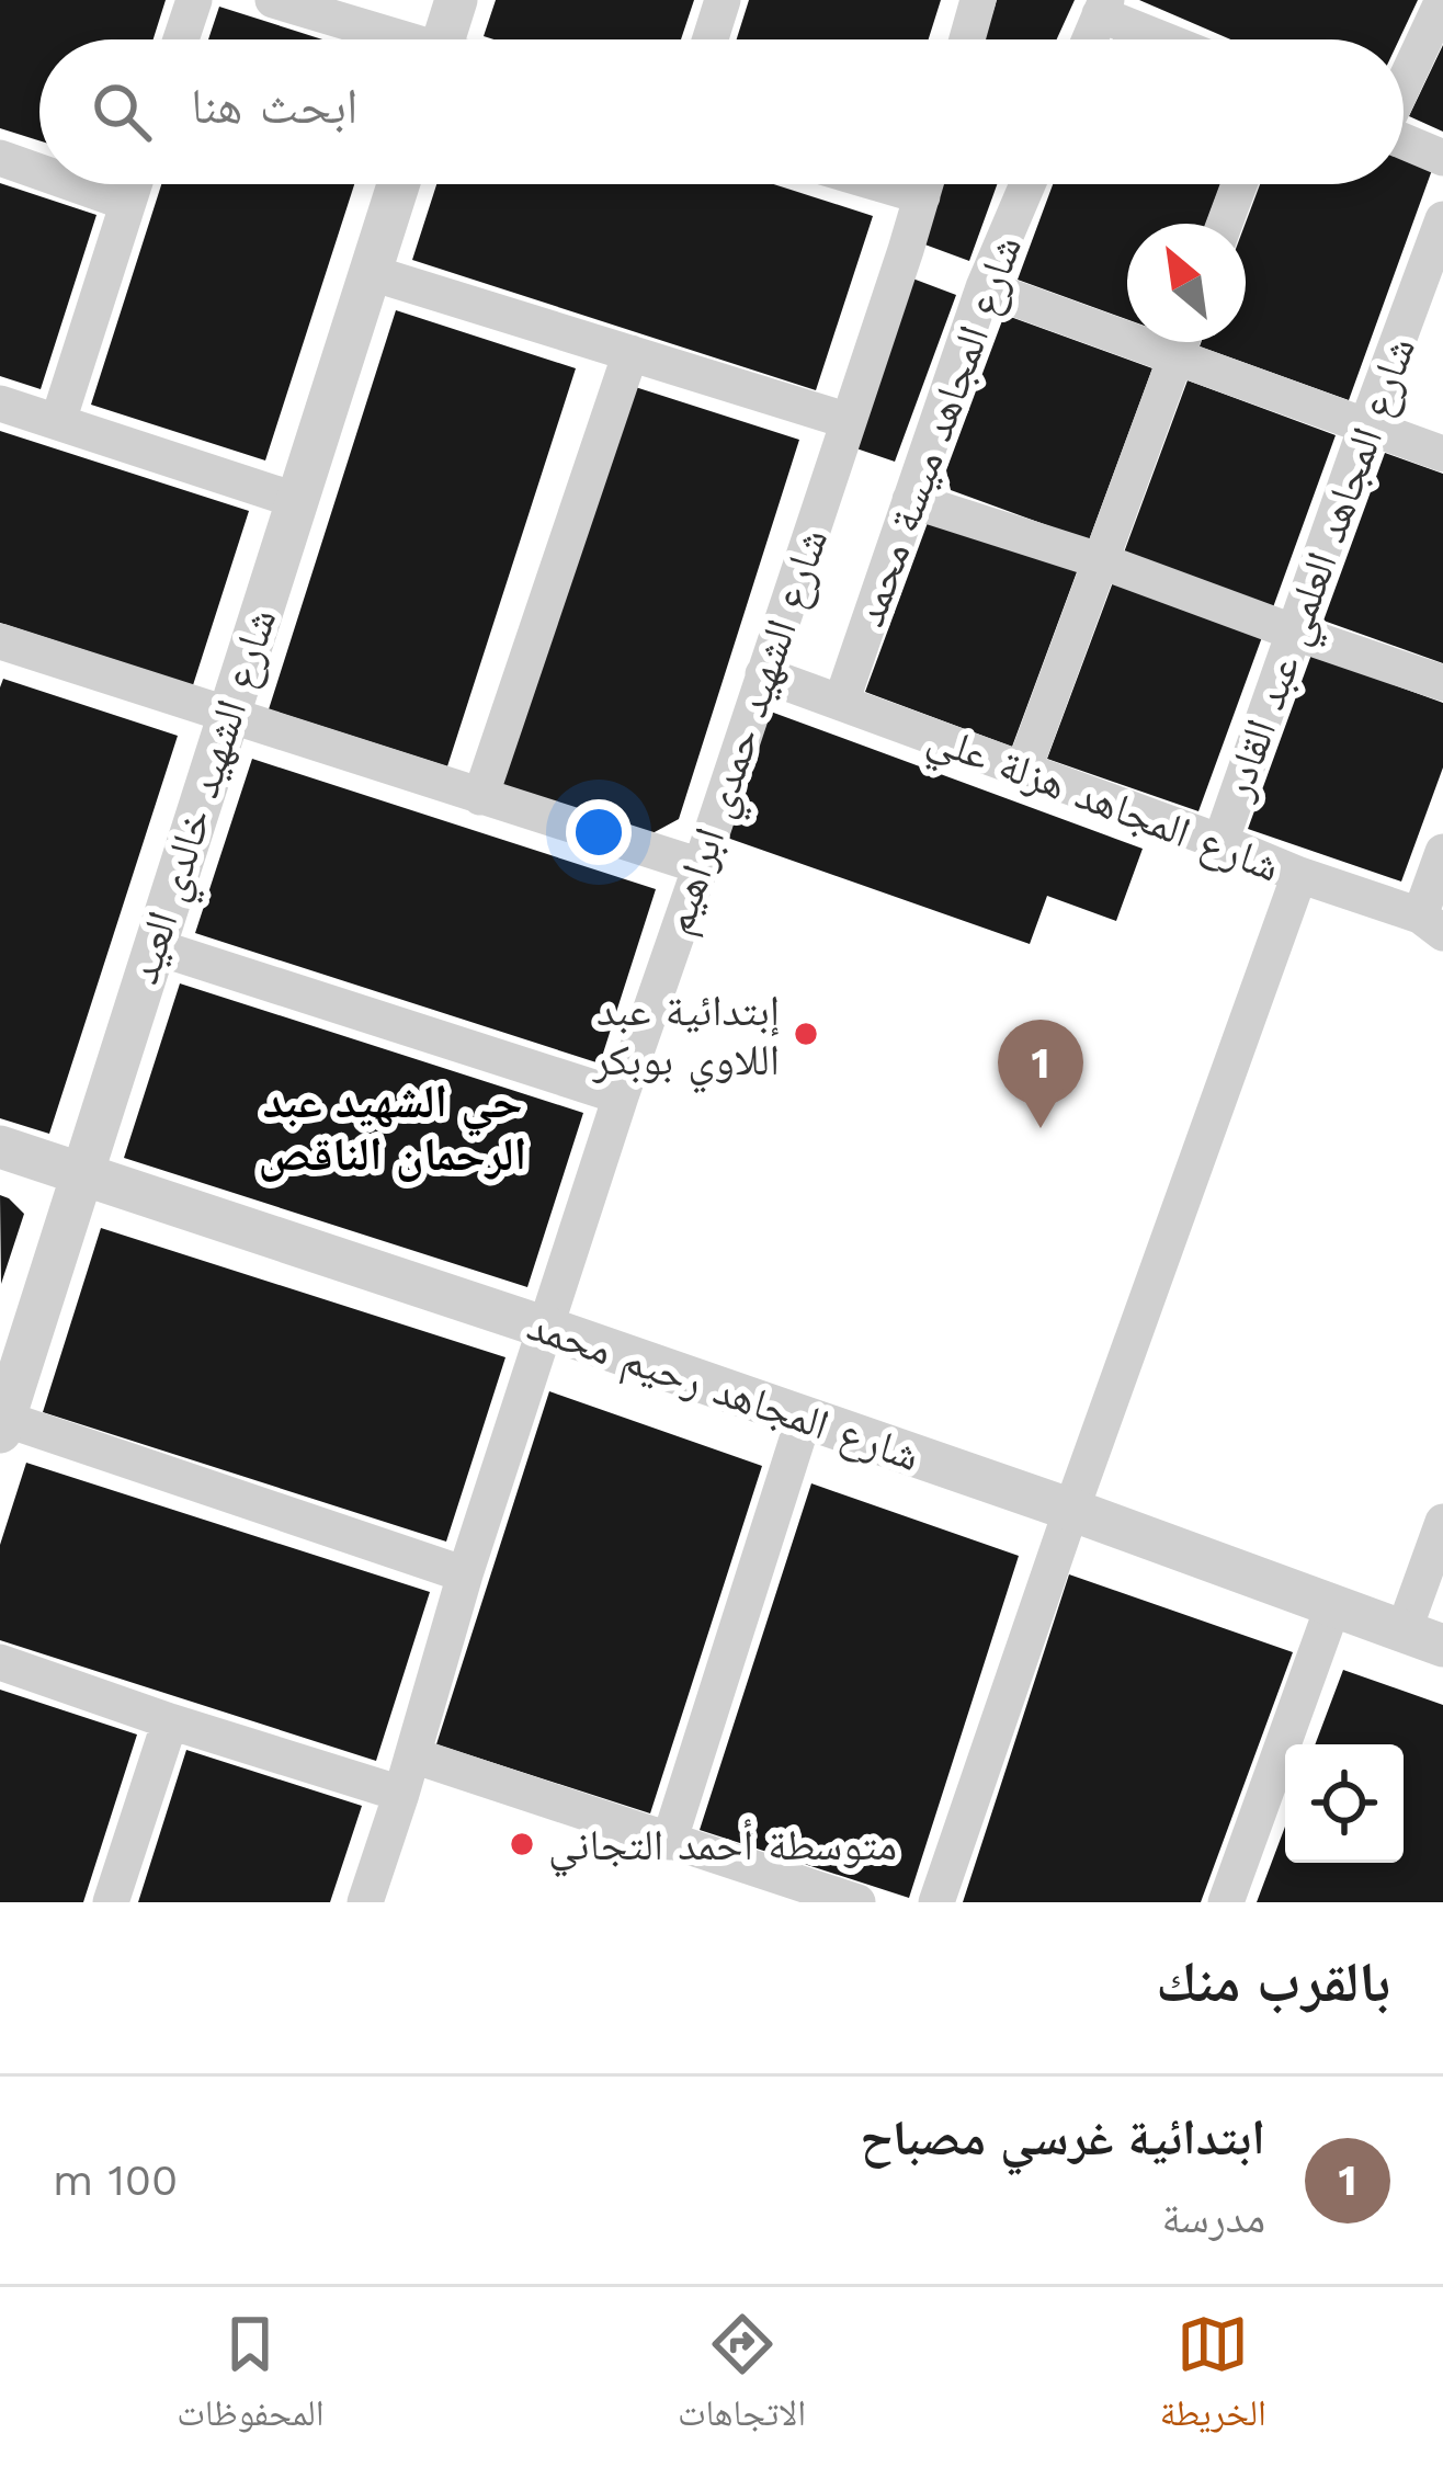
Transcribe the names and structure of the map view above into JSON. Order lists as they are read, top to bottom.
{
  "streets": {
    "street": [
      "شارع المجاهد ميسة محمد",
      "شارع المجاهد العلمي عبد القادر",
      "شارع الشهيد حمدي ابراهيم",
      "شارع الشهيد خالدي العيد",
      "شارع المجاهد هزلة علي",
      "شارع المجاهد رحيم محمد"
    ]
  },
  "crossings": [
    ["شارع المجاهد ميسة محمد", "شارع المجاهد هزلة علي"],
    ["شارع المجاهد العلمي عبد القادر", "شارع المجاهد هزلة علي"],
    ["شارع الشهيد حمدي ابراهيم", "شارع المجاهد هزلة علي"],
    ["شارع الشهيد حمدي ابراهيم", "شارع المجاهد رحيم محمد"],
    ["شارع الشهيد خالدي العيد", "شارع المجاهد رحيم محمد"]
  ],
  "districts": ["حي الشهيد عبد الرحمان الناقص"],
  "places": ["إبتدائية عبد اللاوي بوبكر", "متوسطة أحمد التجاني"],
  "north": "top left",
  "page": {
    "search": "ابحث هنا",
    "pins": "1",
    "heading": "بالقرب منك",
    "list": [
      {
        "mark": "1",
        "name": "ابتدائية غرسي مصباح",
        "note": "مدرسة",
        "value": "100 m"
      }
    ],
    "nav": ["الخريطة", "الاتجاهات", "المحفوظات"]
  }
}
